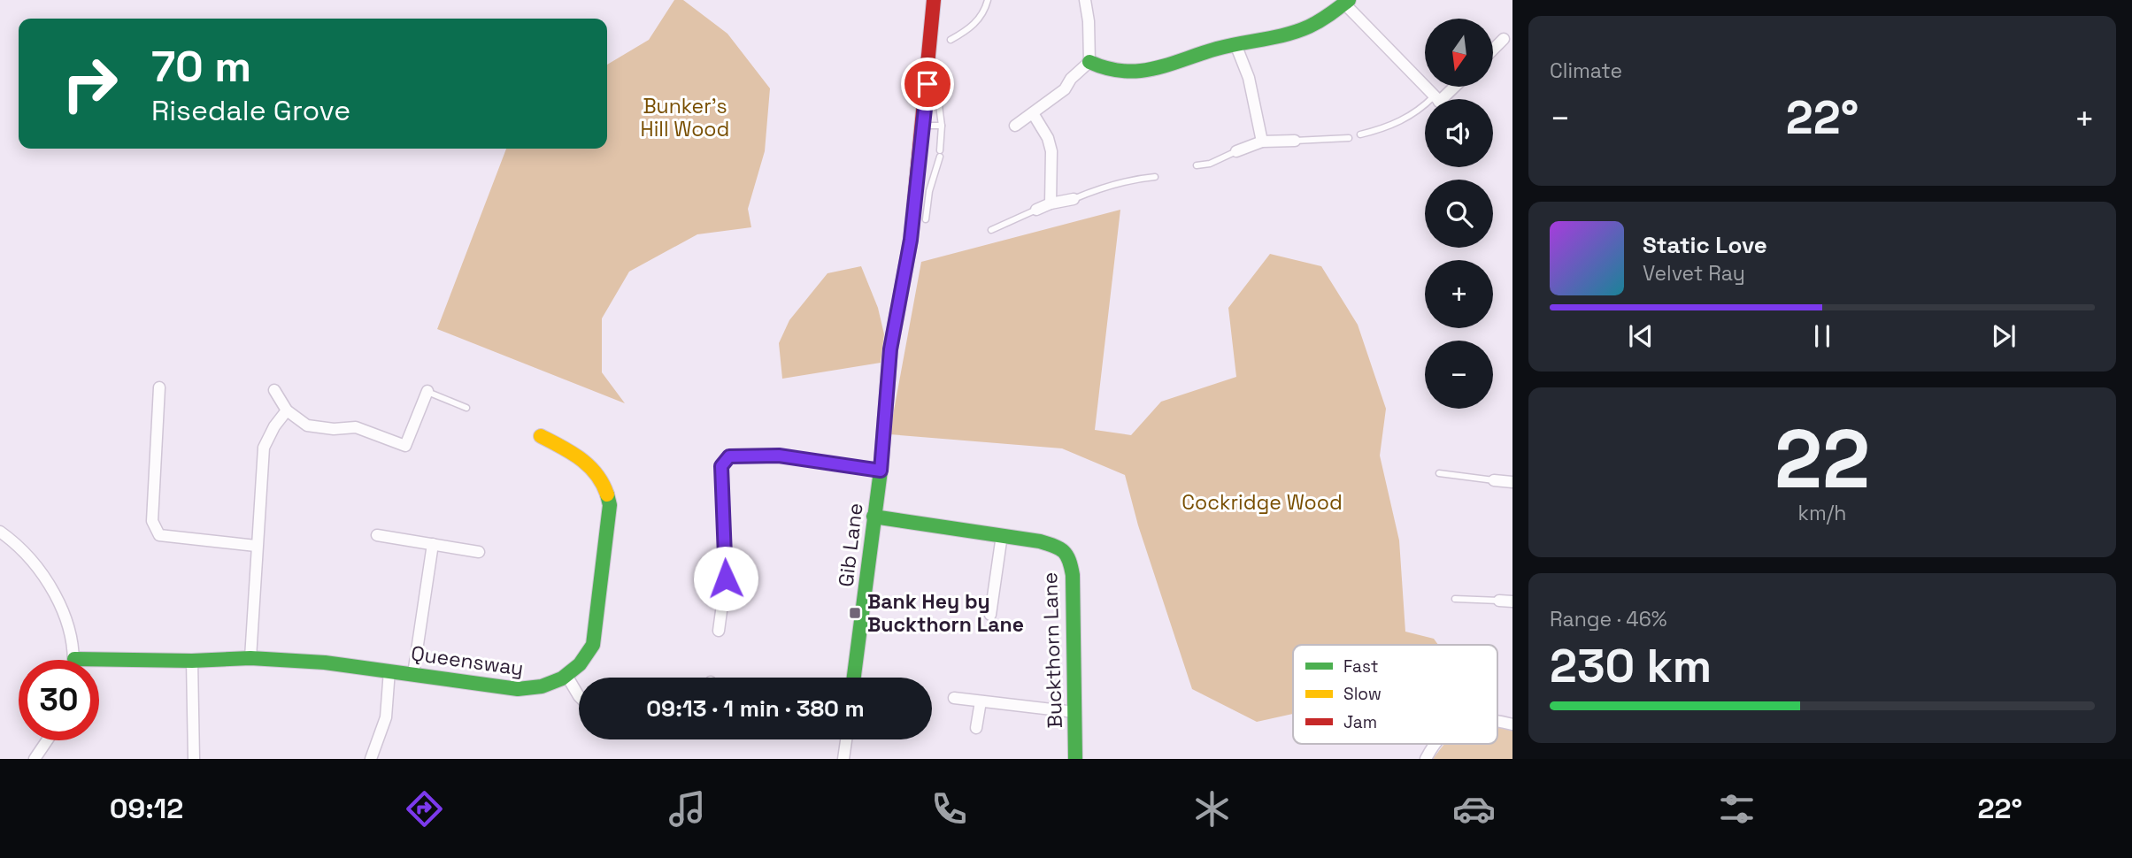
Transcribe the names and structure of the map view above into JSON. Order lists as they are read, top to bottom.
{
  "streets": {
    "street": ["Gib Lane", "Buckthorn Lane", "Queensway"]
  },
  "crossings": [
    ["Gib Lane", "Buckthorn Lane"]
  ],
  "parks": ["Bunker's Hill Wood", "Cockridge Wood"],
  "places": {
    "transit": ["Bank Hey by Buckthorn Lane"]
  },
  "legend": ["Fast", "Slow", "Jam"],
  "north": "bottom",
  "page": {
    "tile": [
      "Climate",
      ["22", "km/h"],
      ["Range · 46%", "230 km"]
    ],
    "map_buttons": ["+", "−"],
    "turn": ["70 m", "Risedale Grove"],
    "heat": ["−", "22°", "+"],
    "song": ["Static Love", "Velvet Ray"],
    "limit": "30",
    "trip": "09:13 · 1 min · 380 m",
    "tabs": ["09:12", "22°"]
  }
}
